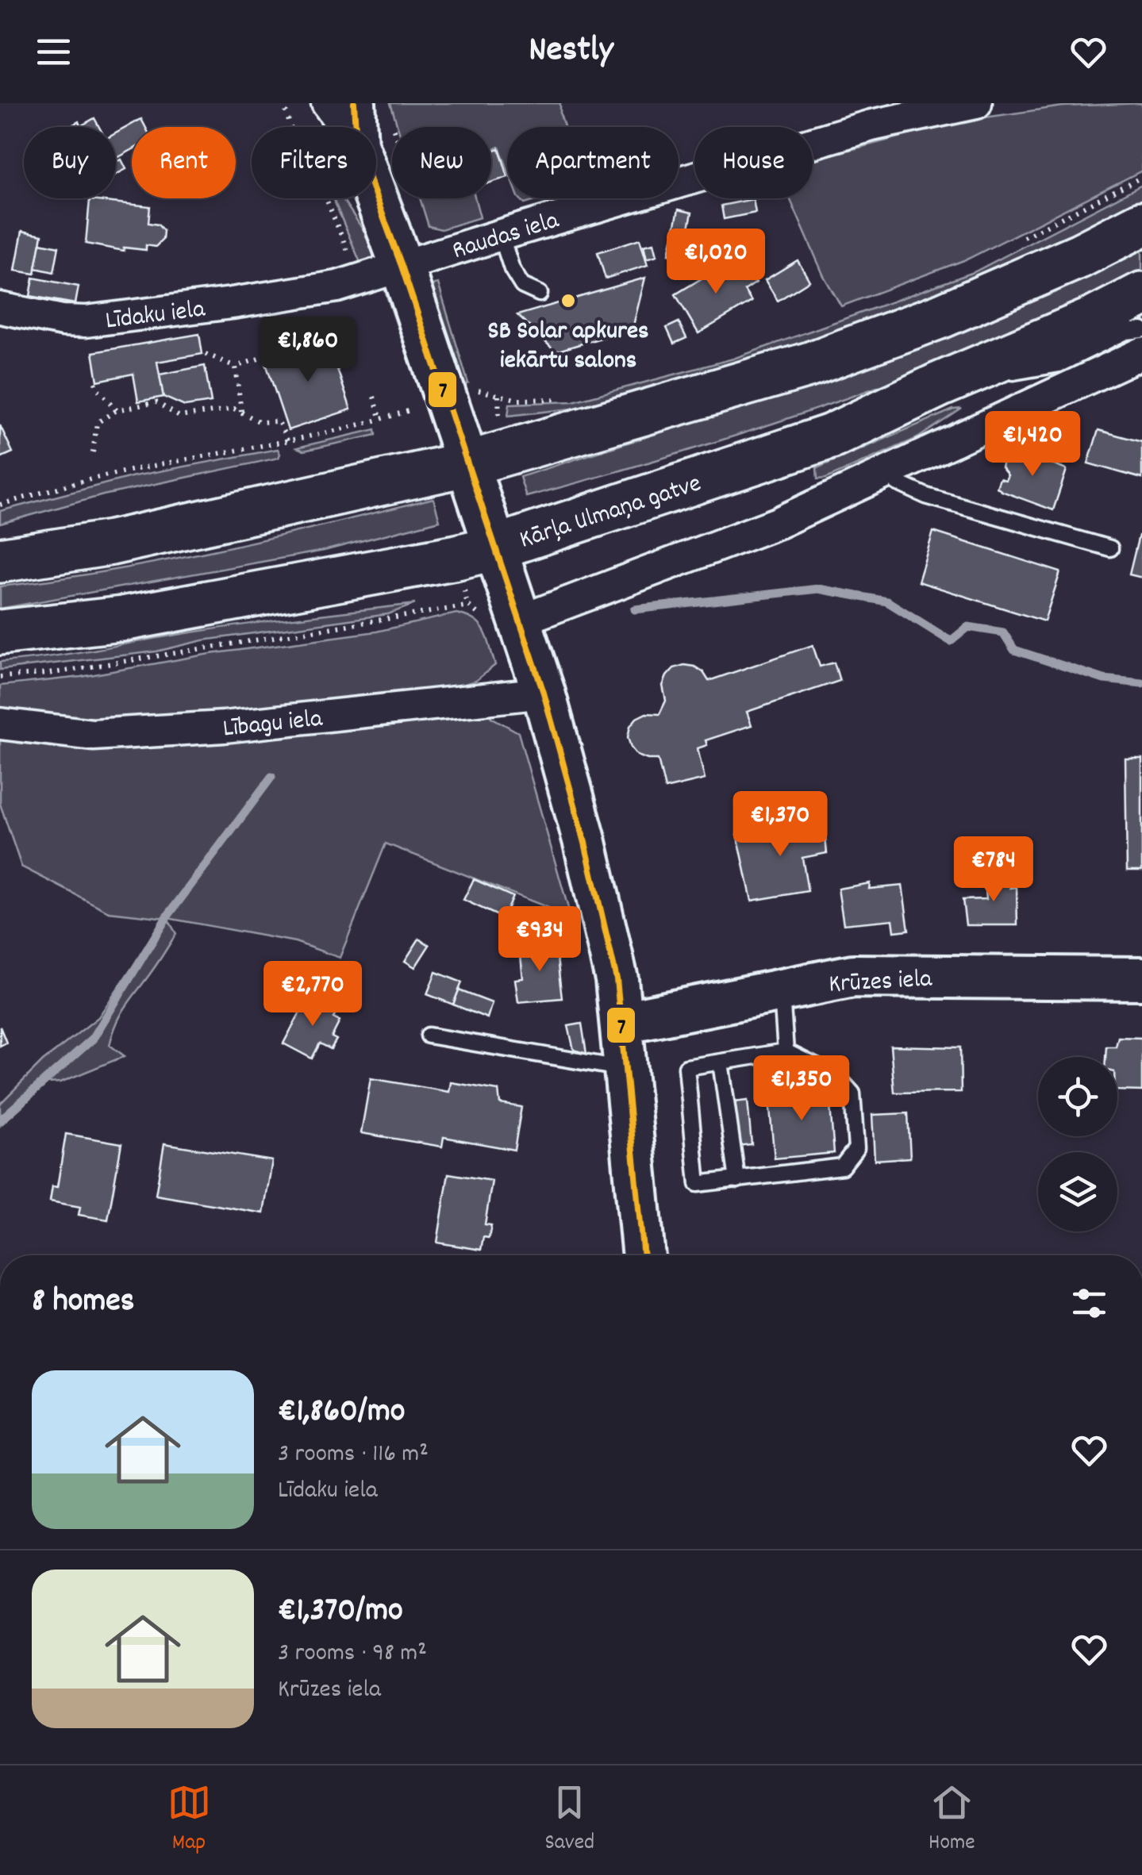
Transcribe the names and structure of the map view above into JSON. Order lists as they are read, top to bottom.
{
  "streets": {
    "highway": ["Kārļa Ulmaņa gatve"],
    "street": [
      "Raudas iela",
      "Līdaku iela",
      "Lībagu iela",
      "Krūzes iela"
    ]
  },
  "crossings": [
    ["Raudas iela", "Līdaku iela"]
  ],
  "places": ["SB Solar apkures iekārtu salons"],
  "lines": ["transit line 7"],
  "page": {
    "header": "Nestly",
    "chip": [
      "Buy",
      "Rent",
      "Filters",
      "New",
      "Apartment",
      "House"
    ],
    "price": [
      "€1,020",
      "€1,860",
      "€1,420",
      "€1,370",
      "€784",
      "€934",
      "€2,770",
      "€1,350"
    ],
    "heading": "8 homes",
    "list": [
      {
        "name": "€1,860/mo",
        "note": "3 rooms · 116 m² · Līdaku iela"
      },
      {
        "name": "€1,370/mo",
        "note": "3 rooms · 98 m² · Krūzes iela"
      }
    ],
    "tabs": ["Map", "Saved", "Home"]
  }
}
